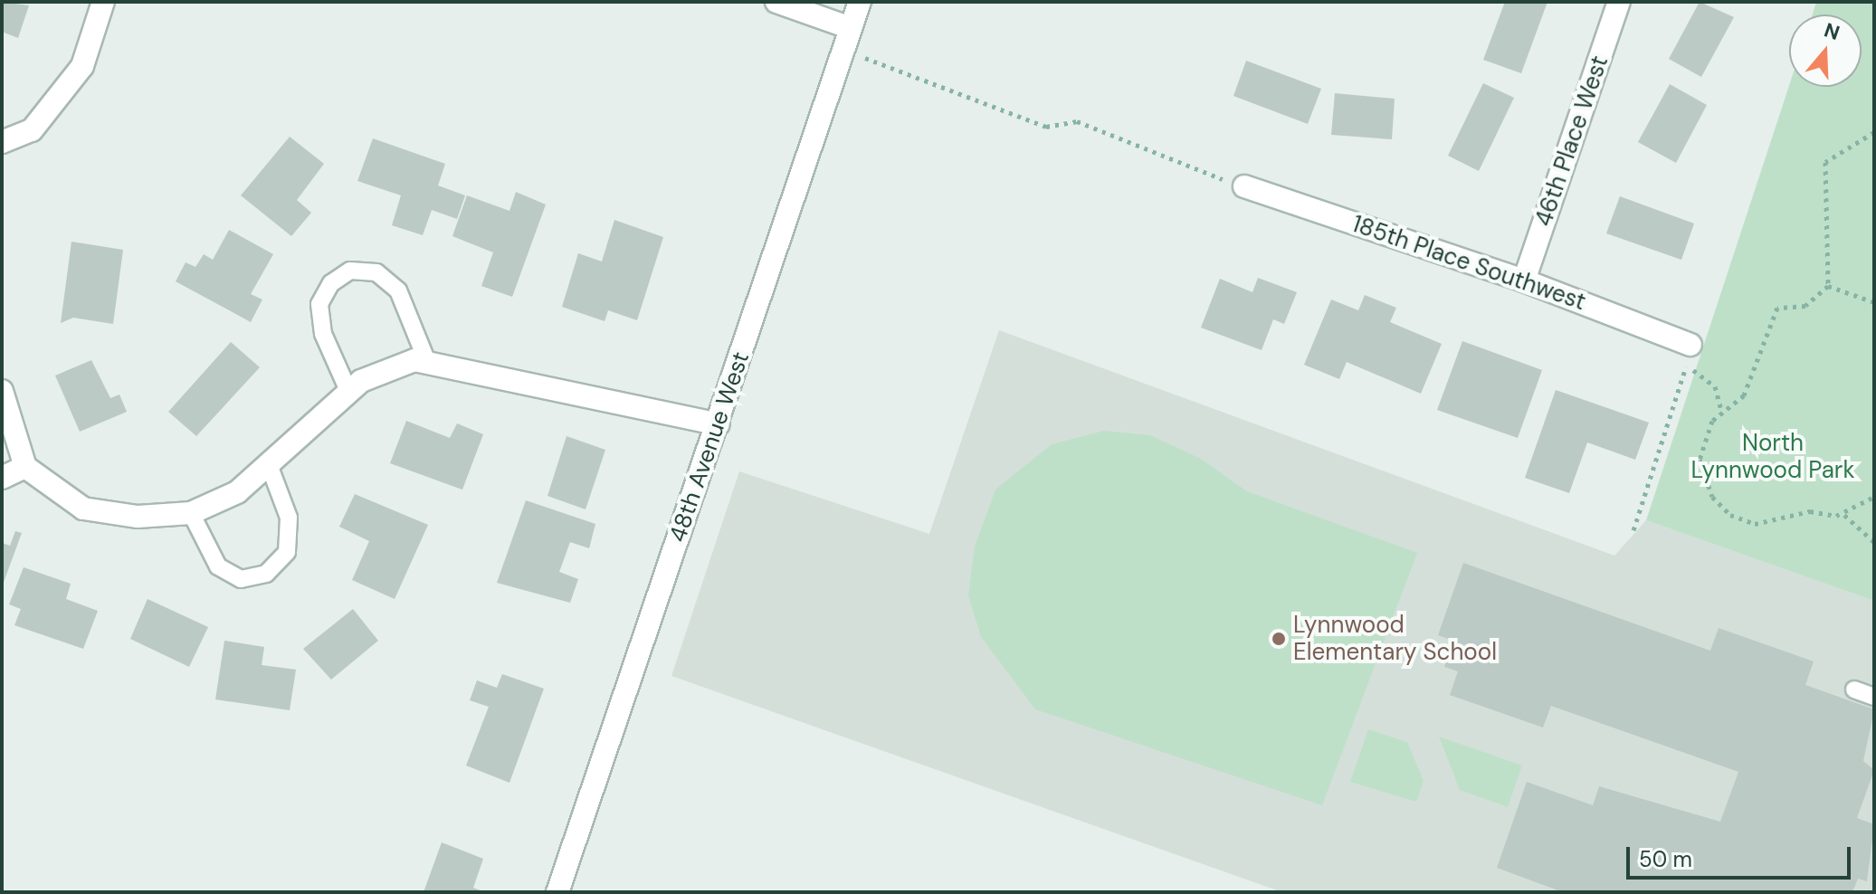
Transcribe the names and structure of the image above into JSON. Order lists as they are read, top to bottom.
{
  "streets": {
    "street": ["46th Place West", "185th Place Southwest", "48th Avenue West"]
  },
  "crossings": [
    ["46th Place West", "185th Place Southwest"]
  ],
  "parks": ["North Lynnwood Park"],
  "places": ["Lynnwood Elementary School"],
  "scale_bar": "50 m",
  "north": "top"
}
